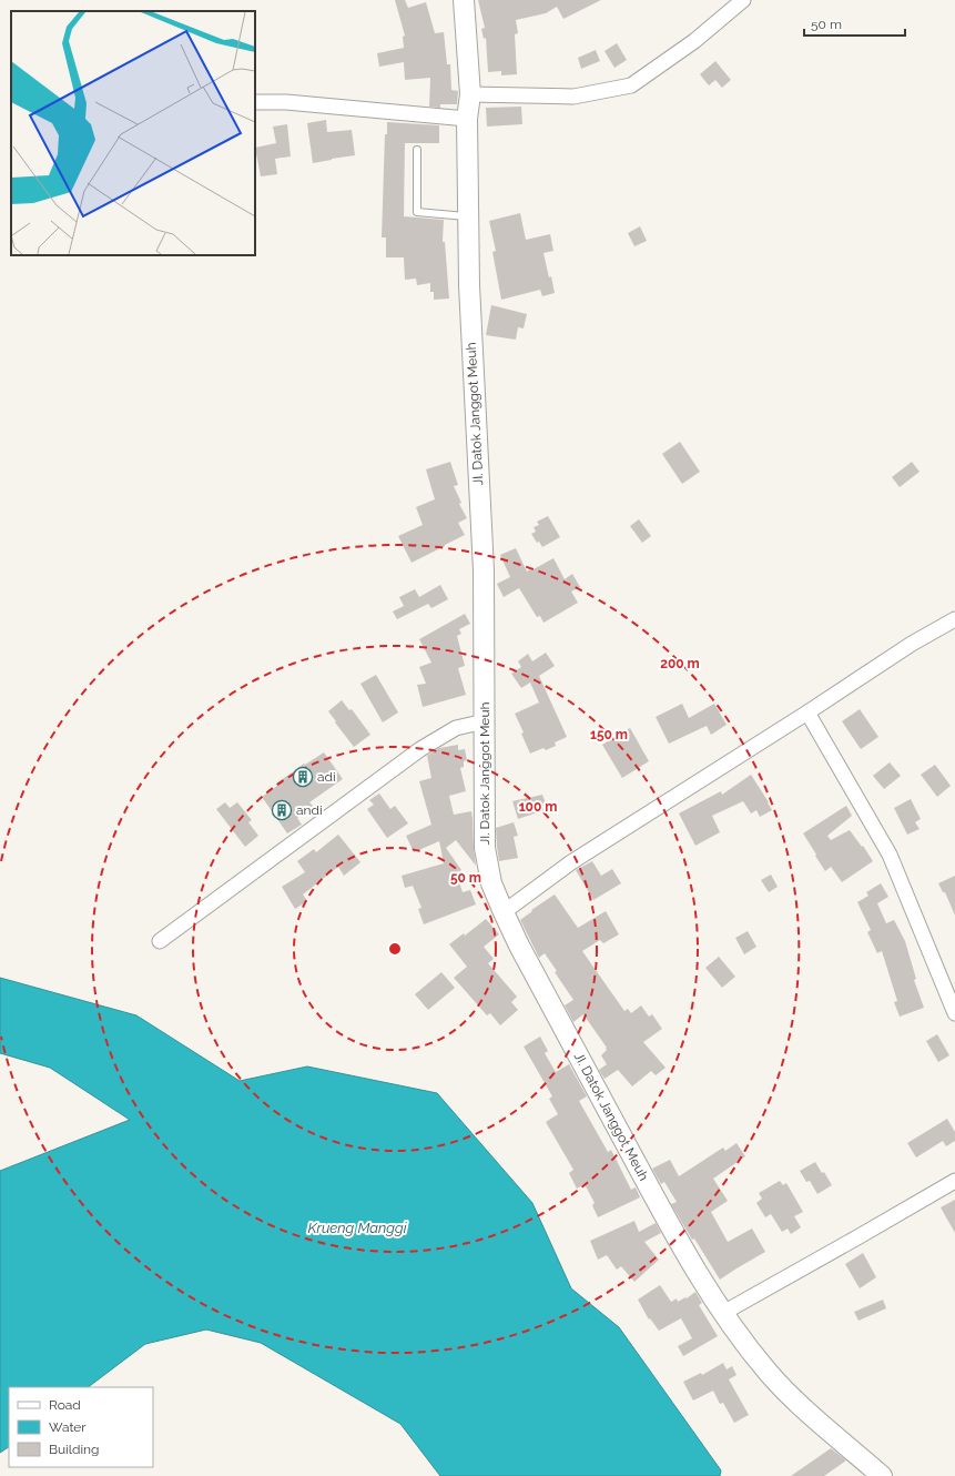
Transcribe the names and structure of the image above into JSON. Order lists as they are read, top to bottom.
{
  "streets": {
    "street": ["JI. Datok Janggot Meuh"]
  },
  "water": ["Krueng Manggi"],
  "places": {
    "building": ["adi", "andi"]
  },
  "legend": ["Road", "Water", "Building"],
  "scale_bar": "50 m",
  "rings": [
    "200 m",
    "150 m",
    "100 m",
    "50 m"
  ]
}
